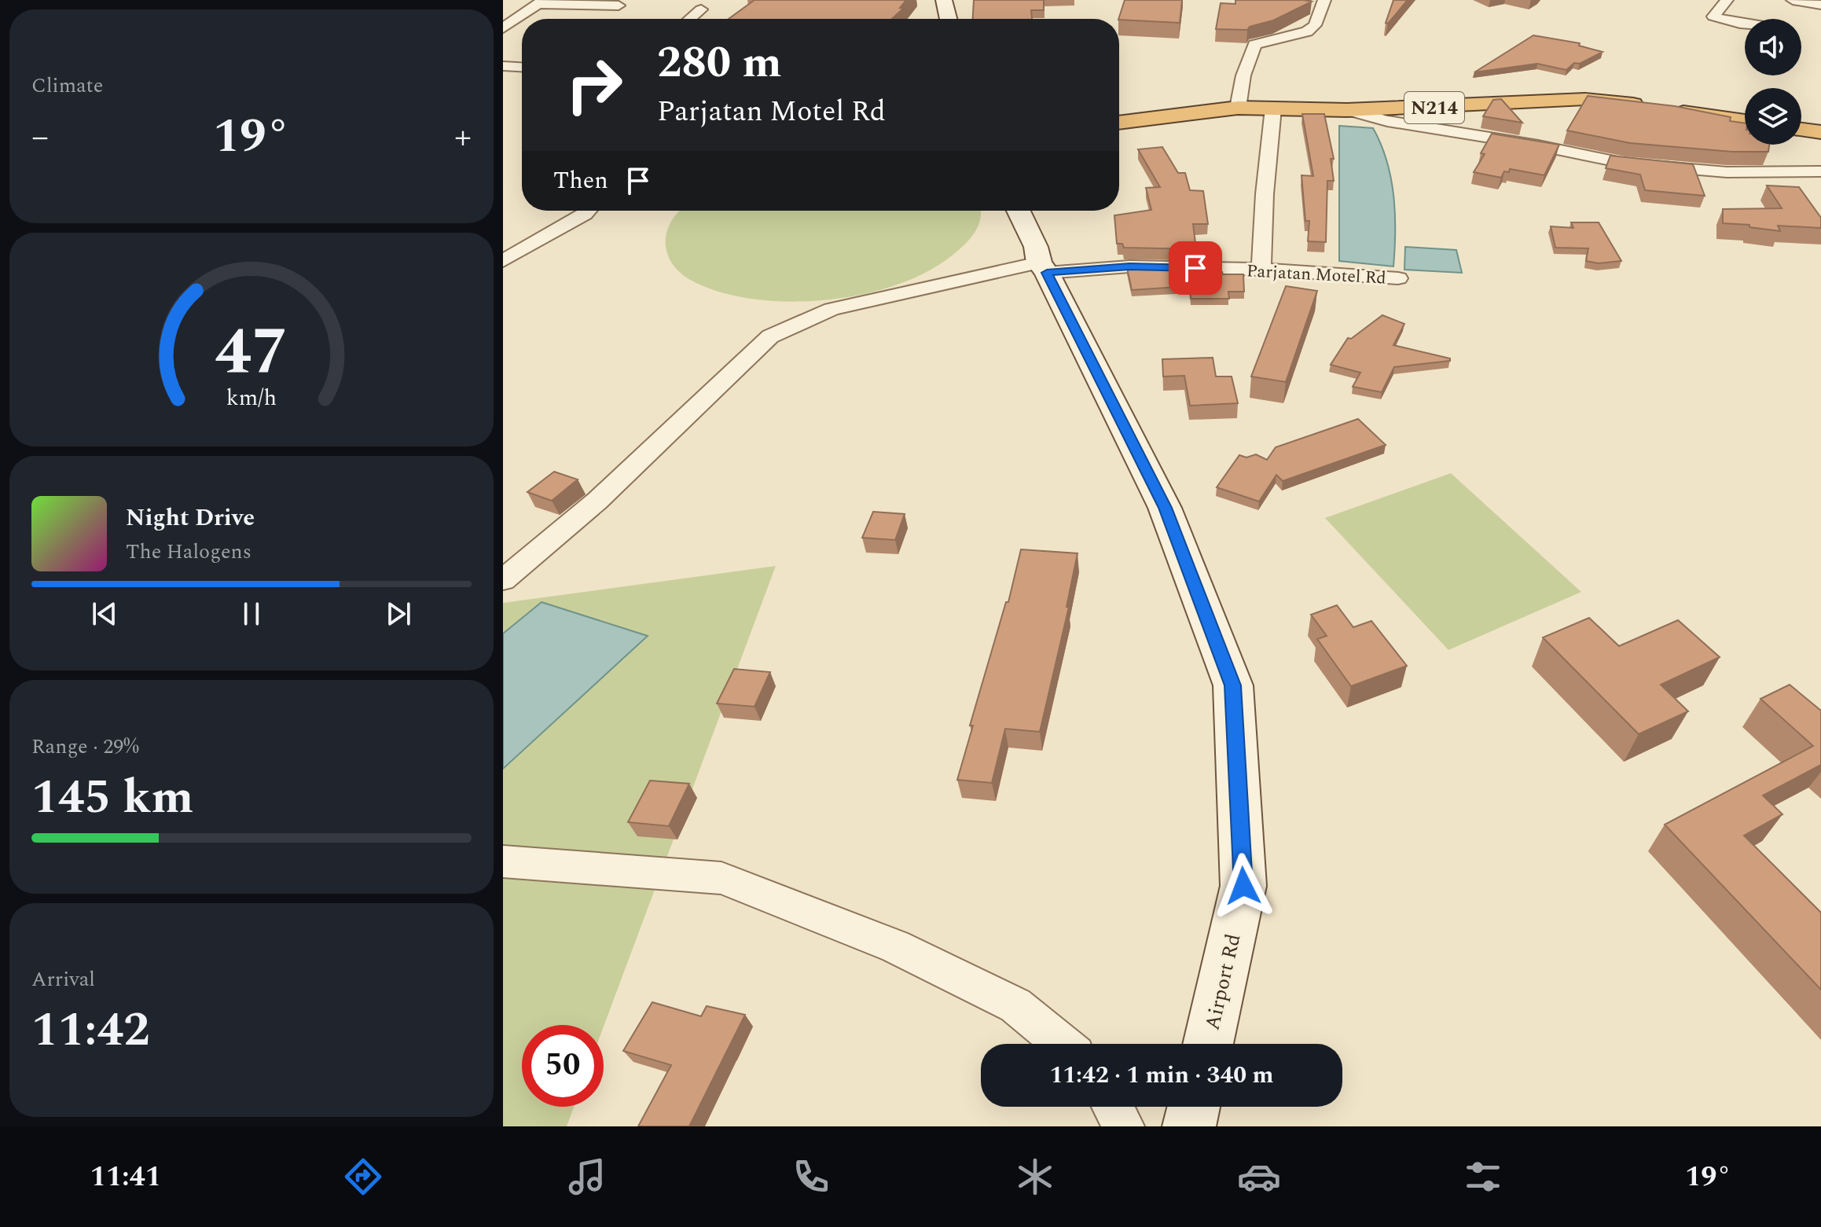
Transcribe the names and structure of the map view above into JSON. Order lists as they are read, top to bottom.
{
  "streets": {
    "highway": ["N214"],
    "main road": ["Airport Rd"],
    "street": ["Parjatan Motel Rd"]
  },
  "crossings": [
    ["Parjatan Motel Rd", "Airport Rd"]
  ],
  "page": {
    "tile": [
      "Climate",
      ["Range · 29%", "145 km"],
      ["Arrival", "11:42"]
    ],
    "turn": ["280 m", "Parjatan Motel Rd"],
    "heat": ["−", "19°", "+"],
    "then": "Then",
    "song": ["Night Drive", "The Halogens"],
    "limit": "50",
    "trip": "11:42 · 1 min · 340 m",
    "tabs": ["11:41", "19°"],
    "gauge": ["47", "km/h"]
  }
}
